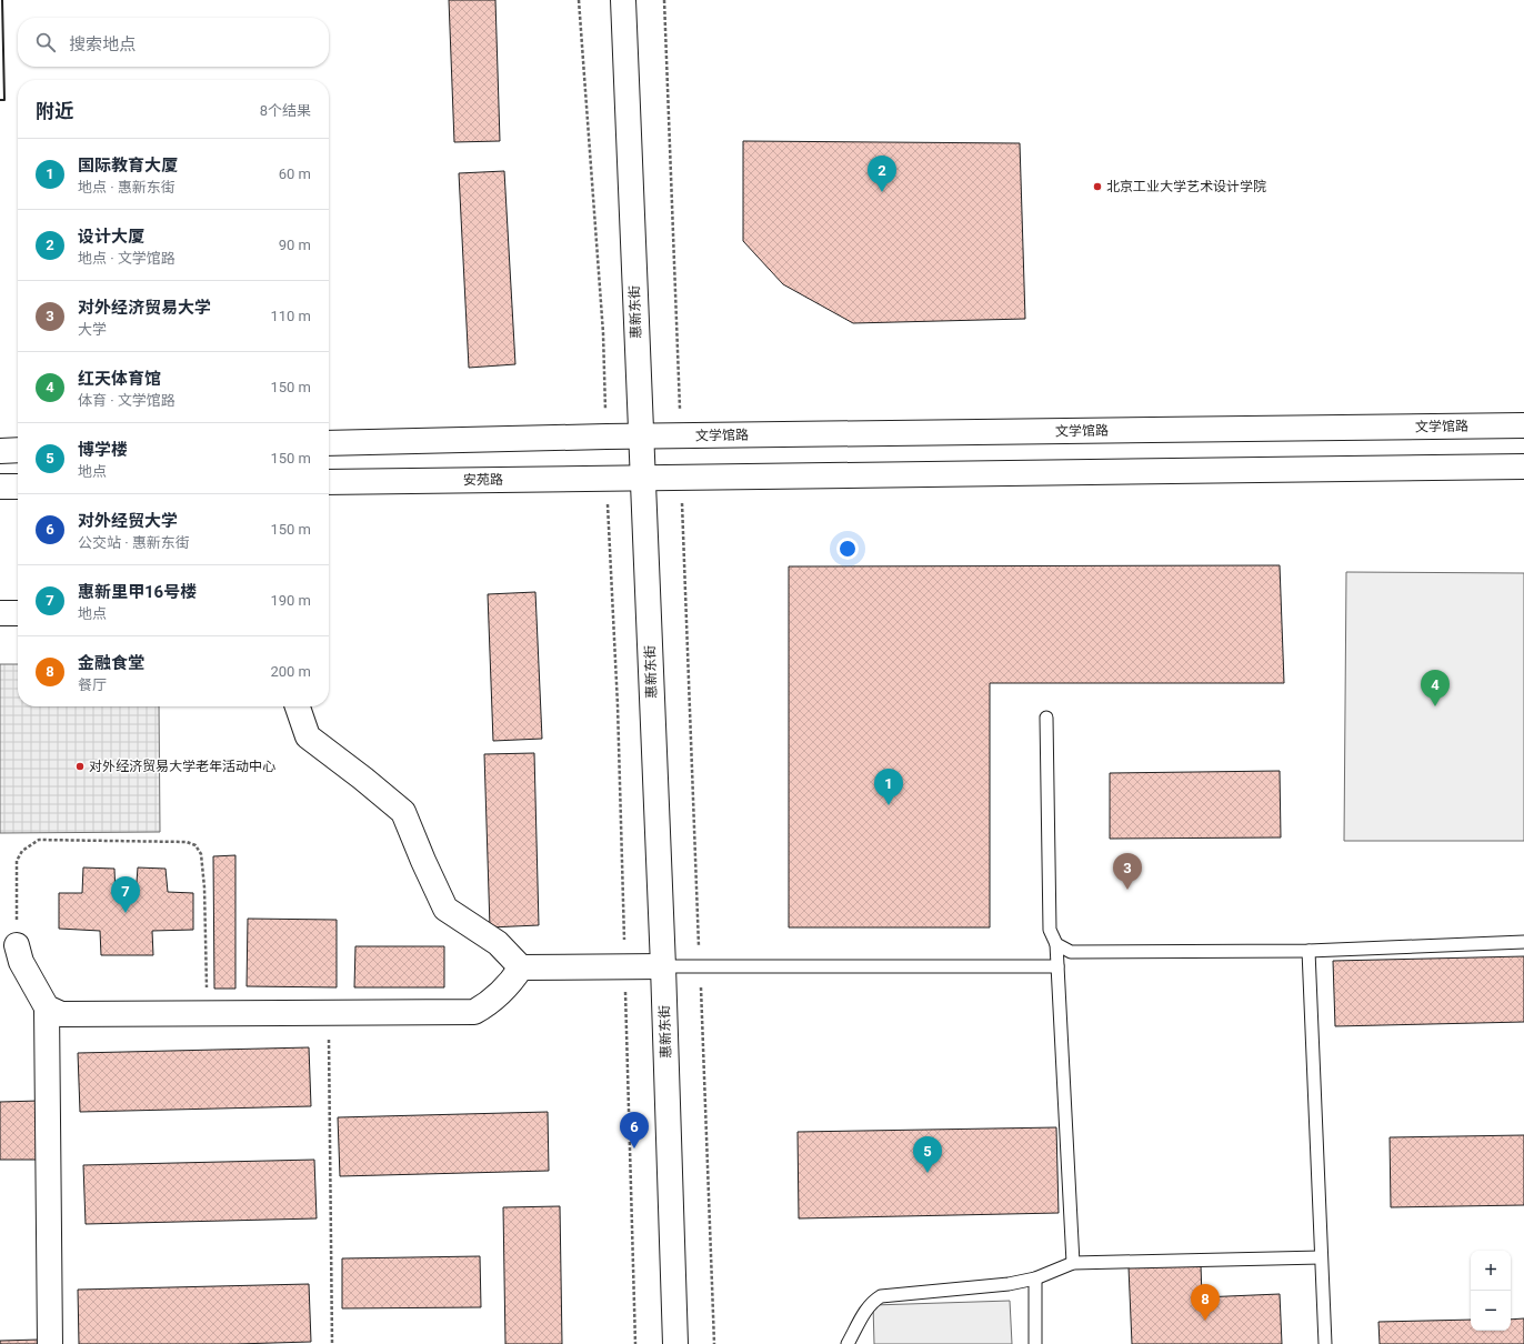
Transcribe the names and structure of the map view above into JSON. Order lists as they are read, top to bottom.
{
  "streets": {
    "street": ["惠新东街", "文学馆路", "安苑路"]
  },
  "crossings": [
    ["惠新东街", "文学馆路"],
    ["惠新东街", "安苑路"]
  ],
  "places": ["北京工业大学艺术设计学院", "对外经济贸易大学老年活动中心"],
  "page": {
    "search": "搜索地点",
    "heading": ["附近", "8个结果"],
    "list": [
      {
        "mark": "1",
        "name": "国际教育大厦",
        "note": "地点 · 惠新东街",
        "value": "60 m"
      },
      {
        "mark": "2",
        "name": "设计大厦",
        "note": "地点 · 文学馆路",
        "value": "90 m"
      },
      {
        "mark": "3",
        "name": "对外经济贸易大学",
        "note": "大学",
        "value": "110 m"
      },
      {
        "mark": "4",
        "name": "红天体育馆",
        "note": "体育 · 文学馆路",
        "value": "150 m"
      },
      {
        "mark": "5",
        "name": "博学楼",
        "note": "地点",
        "value": "150 m"
      },
      {
        "mark": "6",
        "name": "对外经贸大学",
        "note": "公交站 · 惠新东街",
        "value": "150 m"
      },
      {
        "mark": "7",
        "name": "惠新里甲16号楼",
        "note": "地点",
        "value": "190 m"
      },
      {
        "mark": "8",
        "name": "金融食堂",
        "note": "餐厅",
        "value": "200 m"
      }
    ],
    "pins": [
      "2",
      "4",
      "1",
      "3",
      "7",
      "6",
      "5",
      "8"
    ],
    "map_buttons": ["+", "−"]
  }
}
